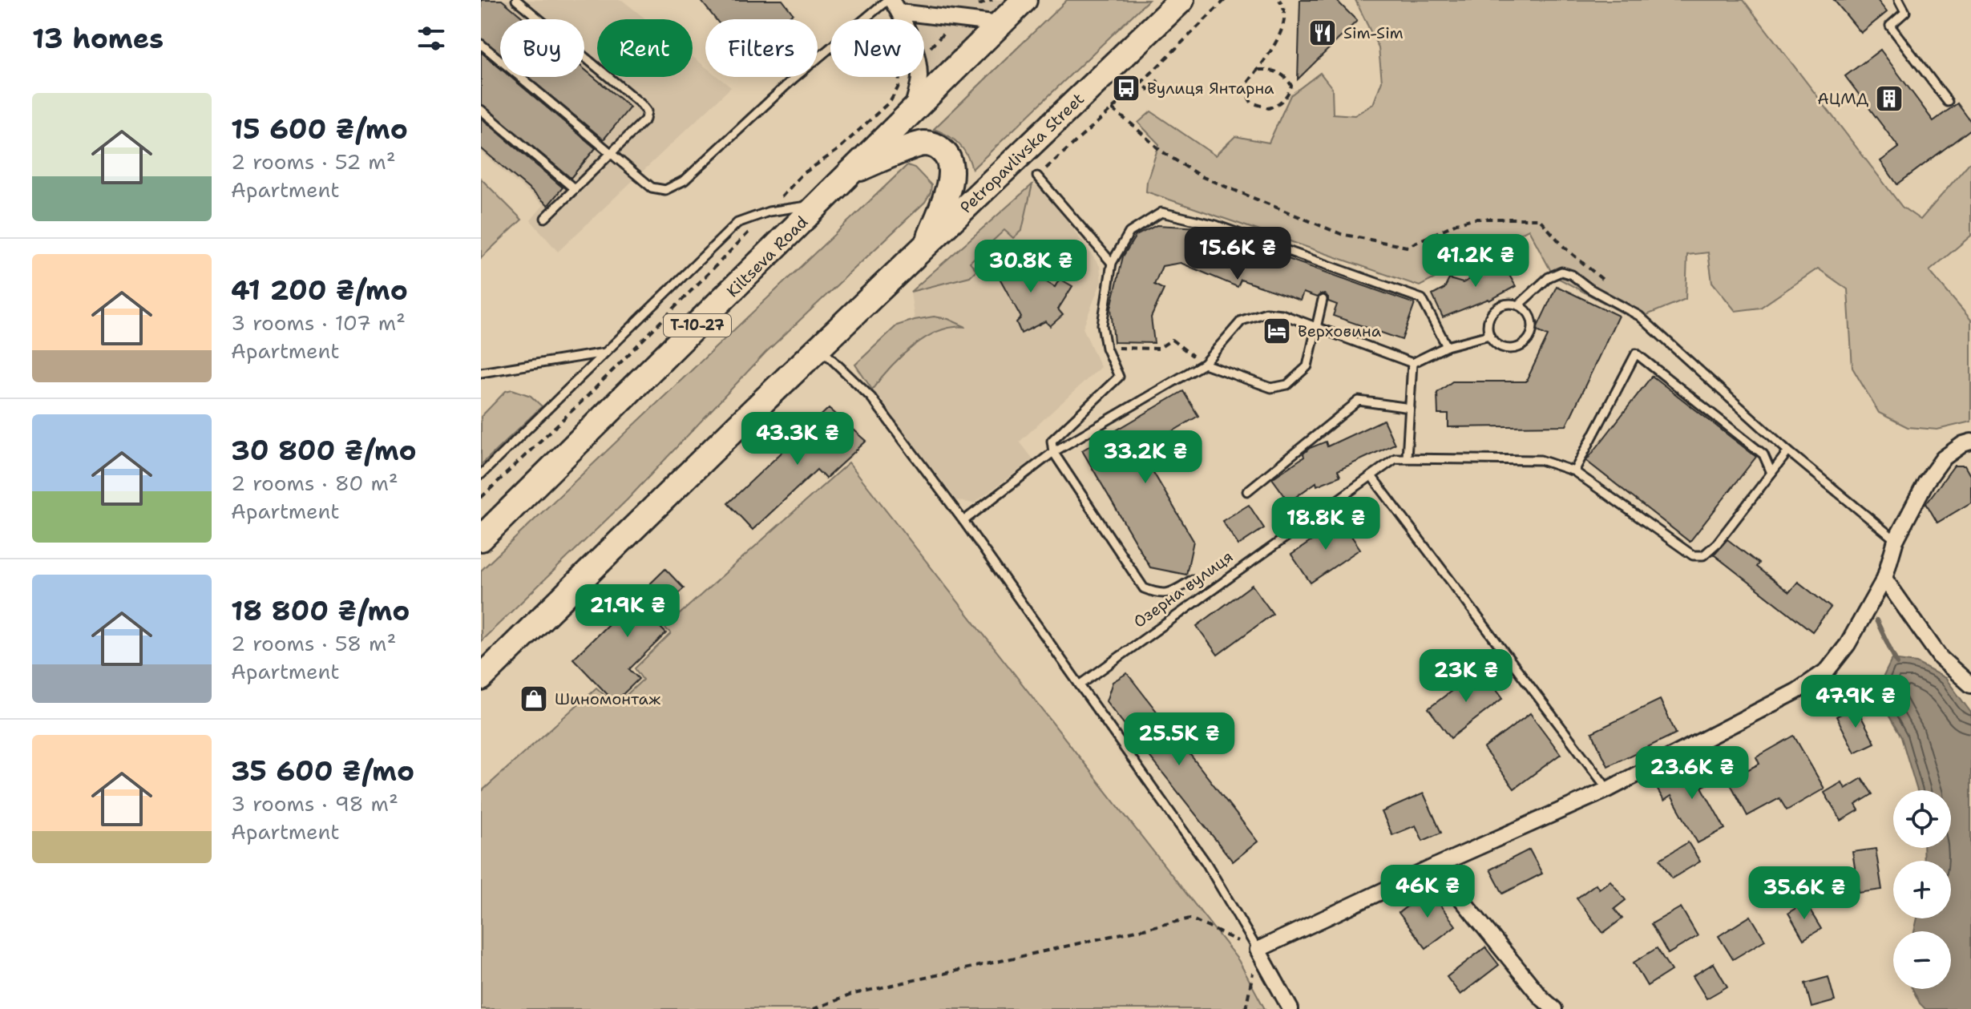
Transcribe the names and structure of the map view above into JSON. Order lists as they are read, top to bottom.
{
  "streets": {
    "highway": ["Petropavlivska Street", "Kiltseva Road", "Т-10-27"],
    "lane": ["Озерна вулиця"]
  },
  "places": {
    "restaurant": ["Sim-Sim"],
    "bus stop": ["Вулиця Янтарна"],
    "building": ["АЦМД"],
    "hotel": ["Верховина"],
    "shop": ["Шиномонтаж"]
  },
  "page": {
    "heading": "13 homes",
    "chip": [
      "Buy",
      "Rent",
      "Filters",
      "New"
    ],
    "list": [
      {
        "name": "15 600 ₴/mo",
        "note": "2 rooms · 52 m² · Apartment"
      },
      {
        "name": "41 200 ₴/mo",
        "note": "3 rooms · 107 m² · Apartment"
      },
      {
        "name": "30 800 ₴/mo",
        "note": "2 rooms · 80 m² · Apartment"
      },
      {
        "name": "18 800 ₴/mo",
        "note": "2 rooms · 58 m² · Apartment"
      },
      {
        "name": "35 600 ₴/mo",
        "note": "3 rooms · 98 m² · Apartment"
      }
    ],
    "price": [
      "15.6K ₴",
      "41.2K ₴",
      "30.8K ₴",
      "43.3K ₴",
      "33.2K ₴",
      "18.8K ₴",
      "21.9K ₴",
      "23K ₴",
      "47.9K ₴",
      "25.5K ₴",
      "23.6K ₴",
      "46K ₴",
      "35.6K ₴"
    ],
    "map_buttons": ["+", "−"]
  }
}
